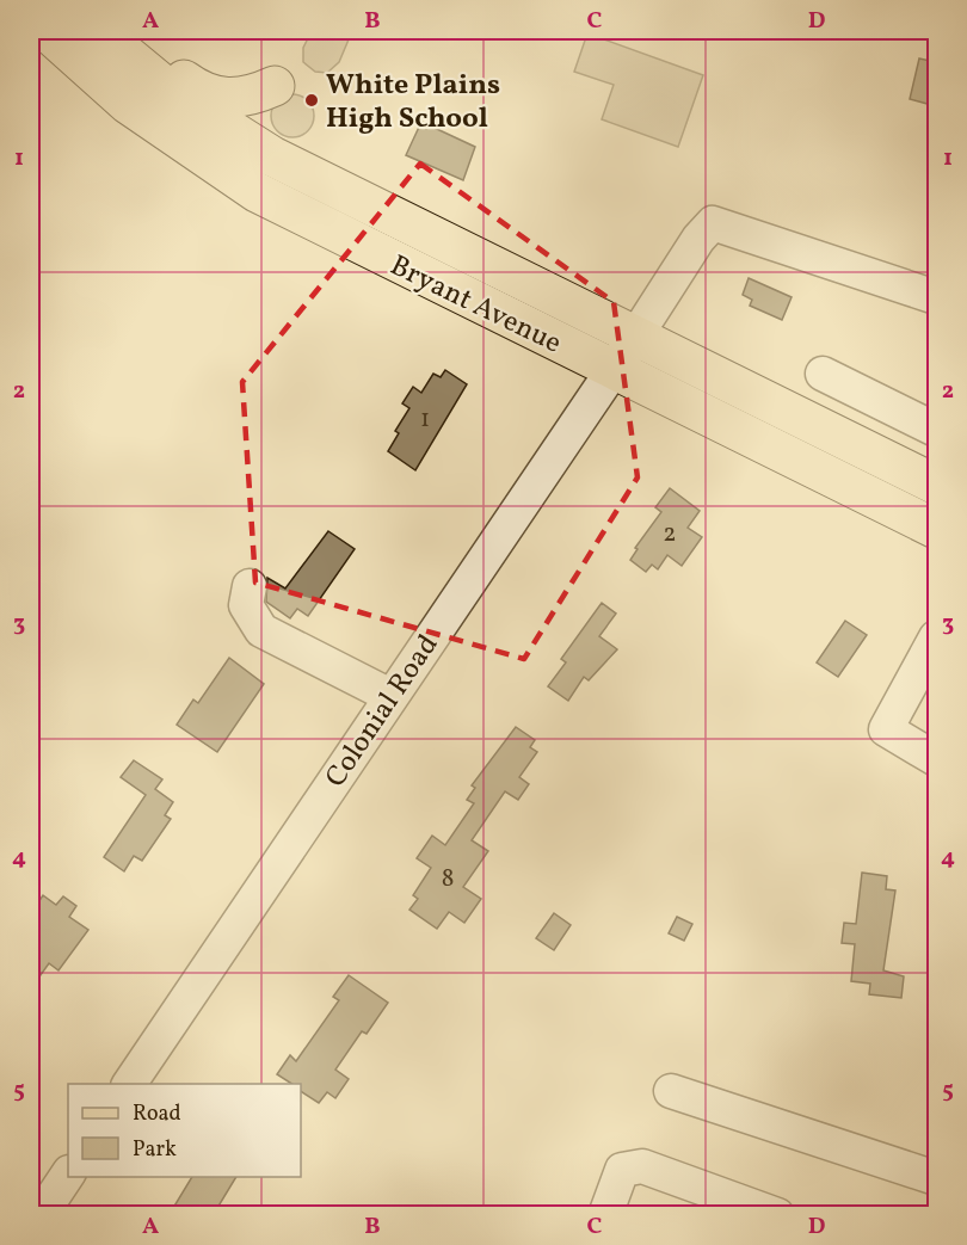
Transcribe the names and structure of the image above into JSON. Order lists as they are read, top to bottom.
{
  "streets": {
    "main road": ["Bryant Avenue"],
    "street": ["Colonial Road"]
  },
  "crossings": [
    ["Bryant Avenue", "Colonial Road"]
  ],
  "places": ["White Plains High School"],
  "house_numbers": ["1", "2", "8"],
  "legend": ["Road", "Park"],
  "grid": {
    "columns": [
      "A",
      "B",
      "C",
      "D"
    ],
    "rows": [
      "1",
      "2",
      "3",
      "4",
      "5"
    ]
  }
}
